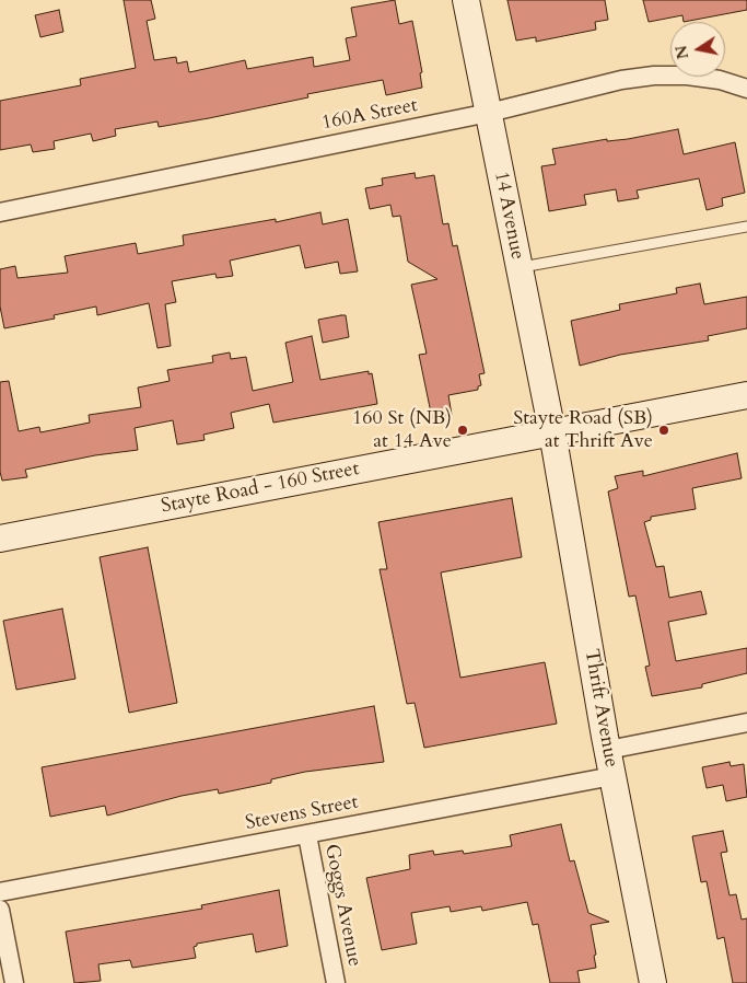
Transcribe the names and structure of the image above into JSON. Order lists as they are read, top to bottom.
{
  "streets": {
    "street": [
      "160A Street",
      "14 Avenue",
      "Stayte Road - 160 Street",
      "Thrift Avenue",
      "Stevens Street",
      "Goggs Avenue"
    ]
  },
  "crossings": [
    ["160A Street", "14 Avenue"],
    ["14 Avenue", "Stayte Road - 160 Street"],
    ["14 Avenue", "Thrift Avenue"],
    ["Stayte Road - 160 Street", "Thrift Avenue"],
    ["Thrift Avenue", "Stevens Street"],
    ["Stevens Street", "Goggs Avenue"]
  ],
  "places": ["160 St (NB) at 14 Ave", "Stayte Road (SB) at Thrift Ave"],
  "north": "left"
}
